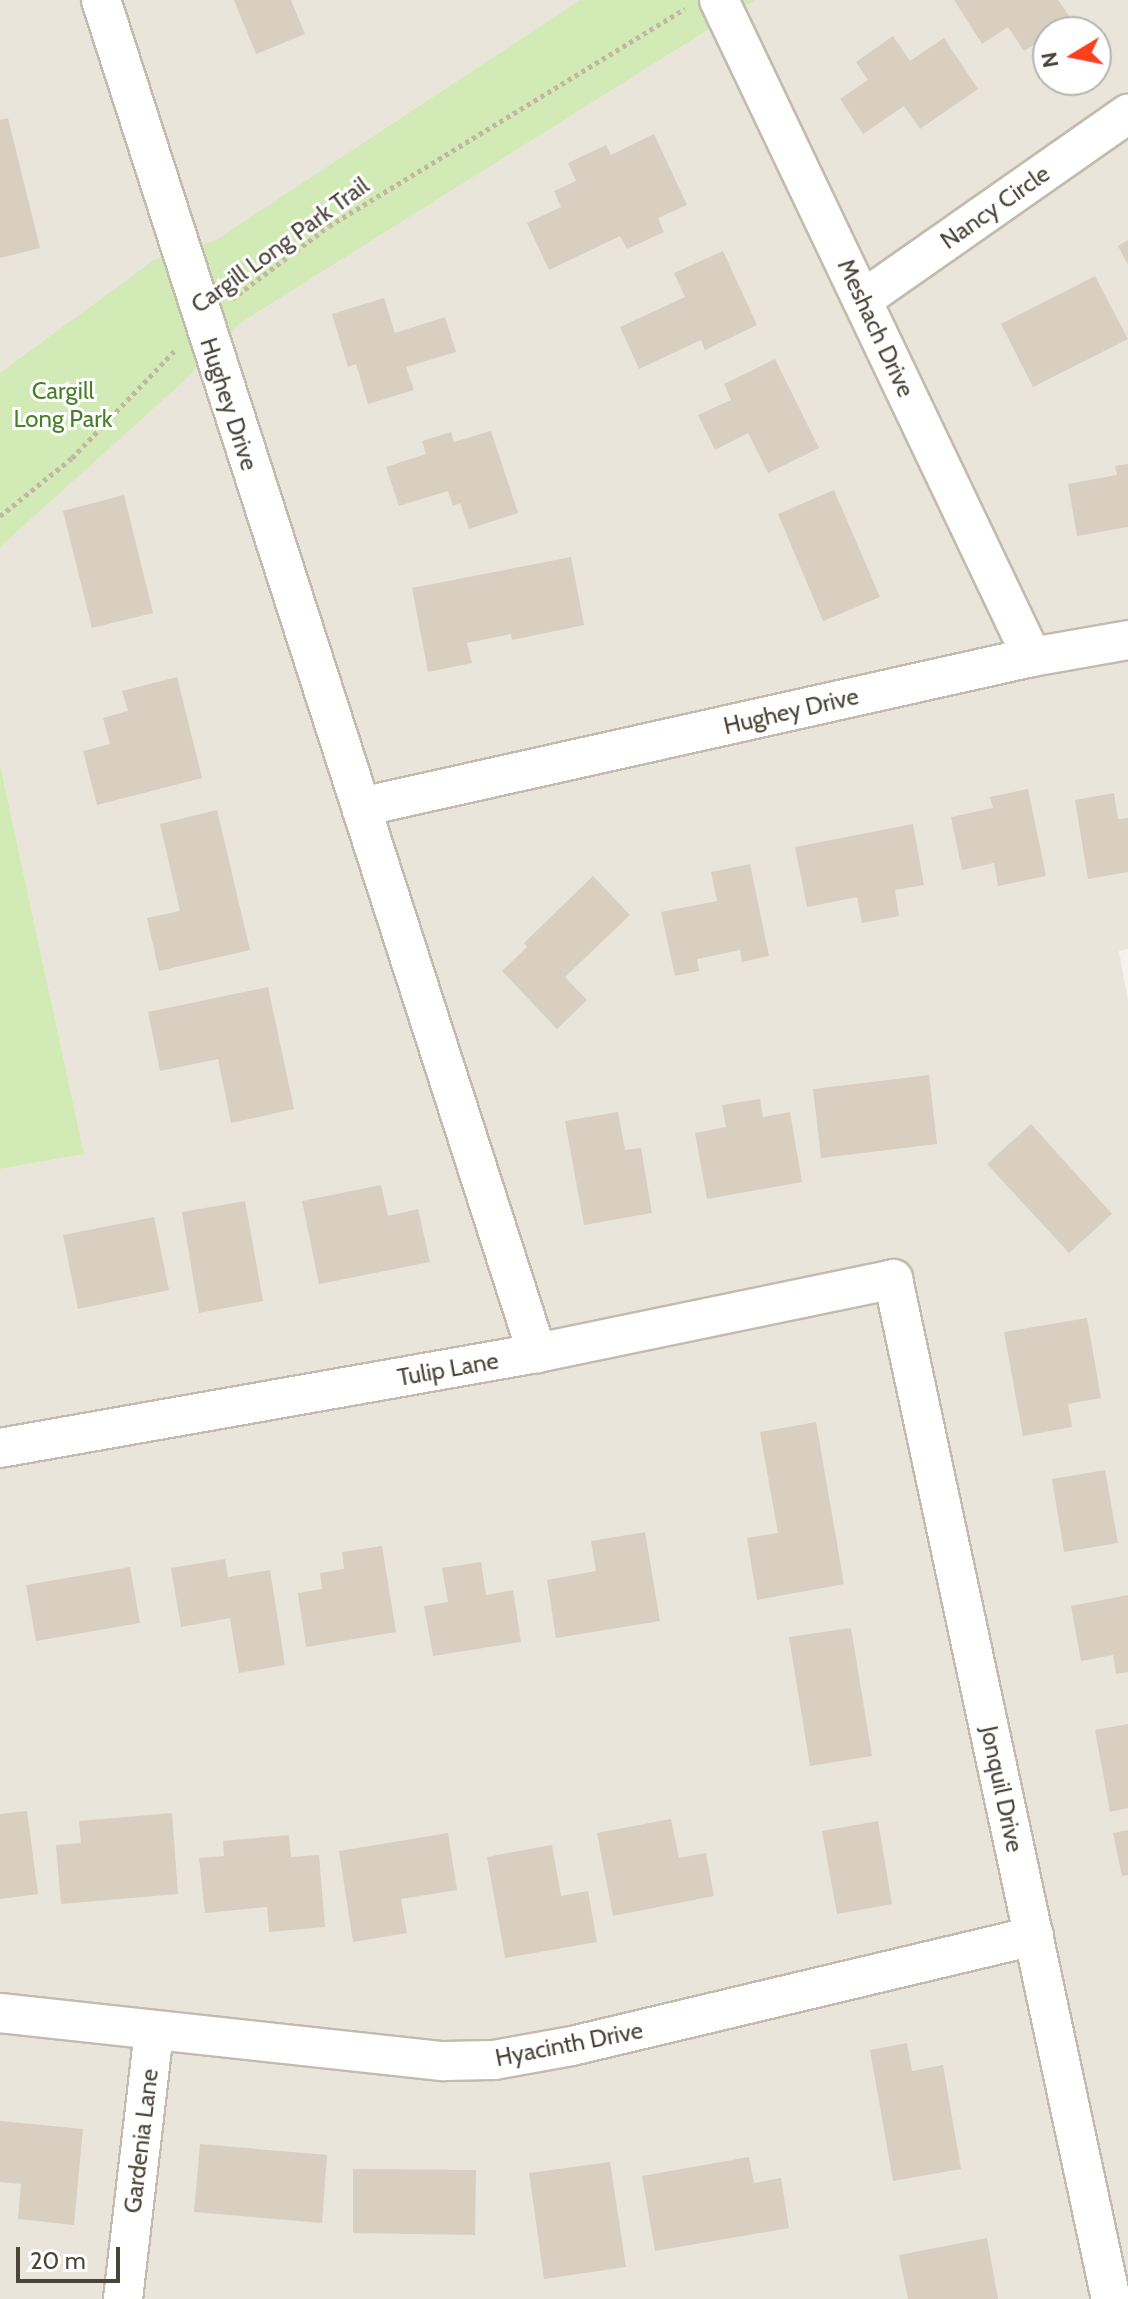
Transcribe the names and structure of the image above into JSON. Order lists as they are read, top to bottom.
{
  "streets": {
    "street": [
      "Nancy Circle",
      "Meshach Drive",
      "Hughey Drive",
      "Tulip Lane",
      "Jonquil Drive",
      "Hyacinth Drive",
      "Gardenia Lane"
    ],
    "path": ["Cargill Long Park Trail"]
  },
  "crossings": [
    ["Nancy Circle", "Meshach Drive"],
    ["Cargill Long Park Trail", "Meshach Drive"],
    ["Cargill Long Park Trail", "Hughey Drive"],
    ["Meshach Drive", "Hughey Drive"],
    ["Hughey Drive", "Tulip Lane"],
    ["Tulip Lane", "Jonquil Drive"],
    ["Jonquil Drive", "Hyacinth Drive"],
    ["Hyacinth Drive", "Gardenia Lane"]
  ],
  "parks": ["Cargill Long Park"],
  "scale_bar": "20 m",
  "north": "left"
}
